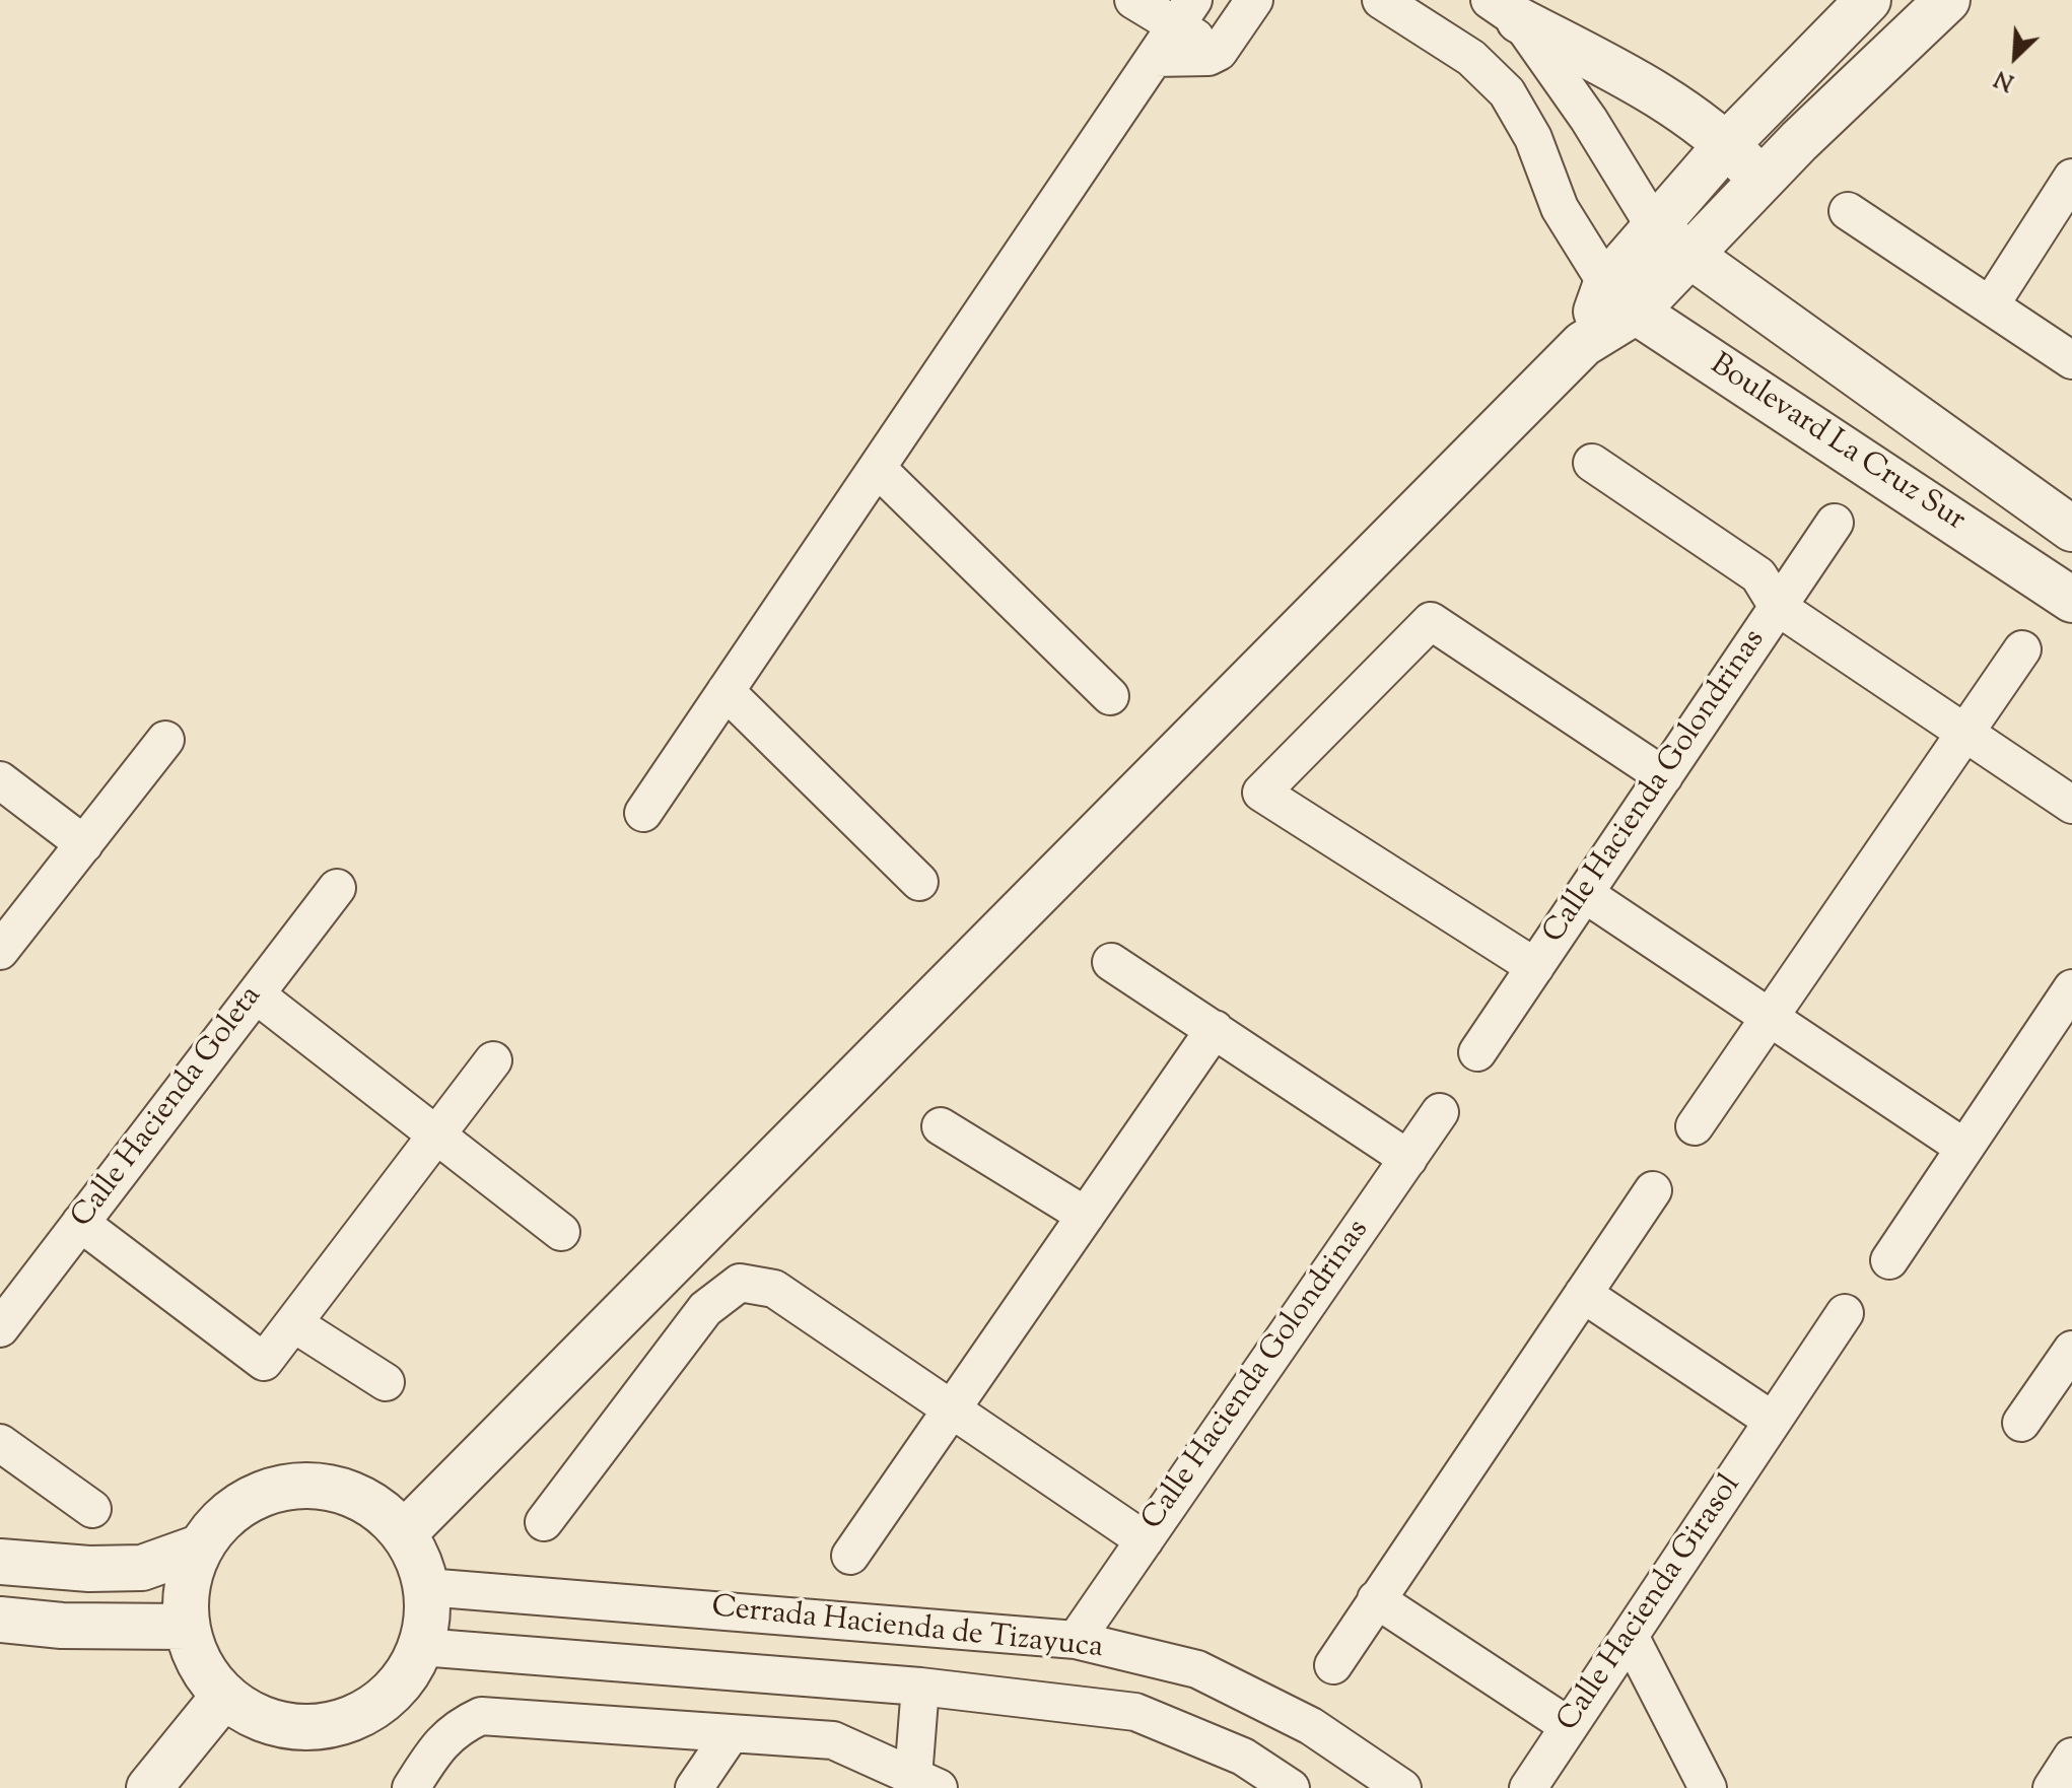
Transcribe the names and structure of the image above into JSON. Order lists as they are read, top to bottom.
{
  "streets": {
    "street": [
      "Boulevard La Cruz Sur",
      "Calle Hacienda Golondrinas",
      "Calle Hacienda Goleta",
      "Calle Hacienda Girasol",
      "Cerrada Hacienda de Tizayuca"
    ]
  },
  "crossings": [
    ["Calle Hacienda Golondrinas", "Cerrada Hacienda de Tizayuca"]
  ],
  "north": "bottom left"
}
